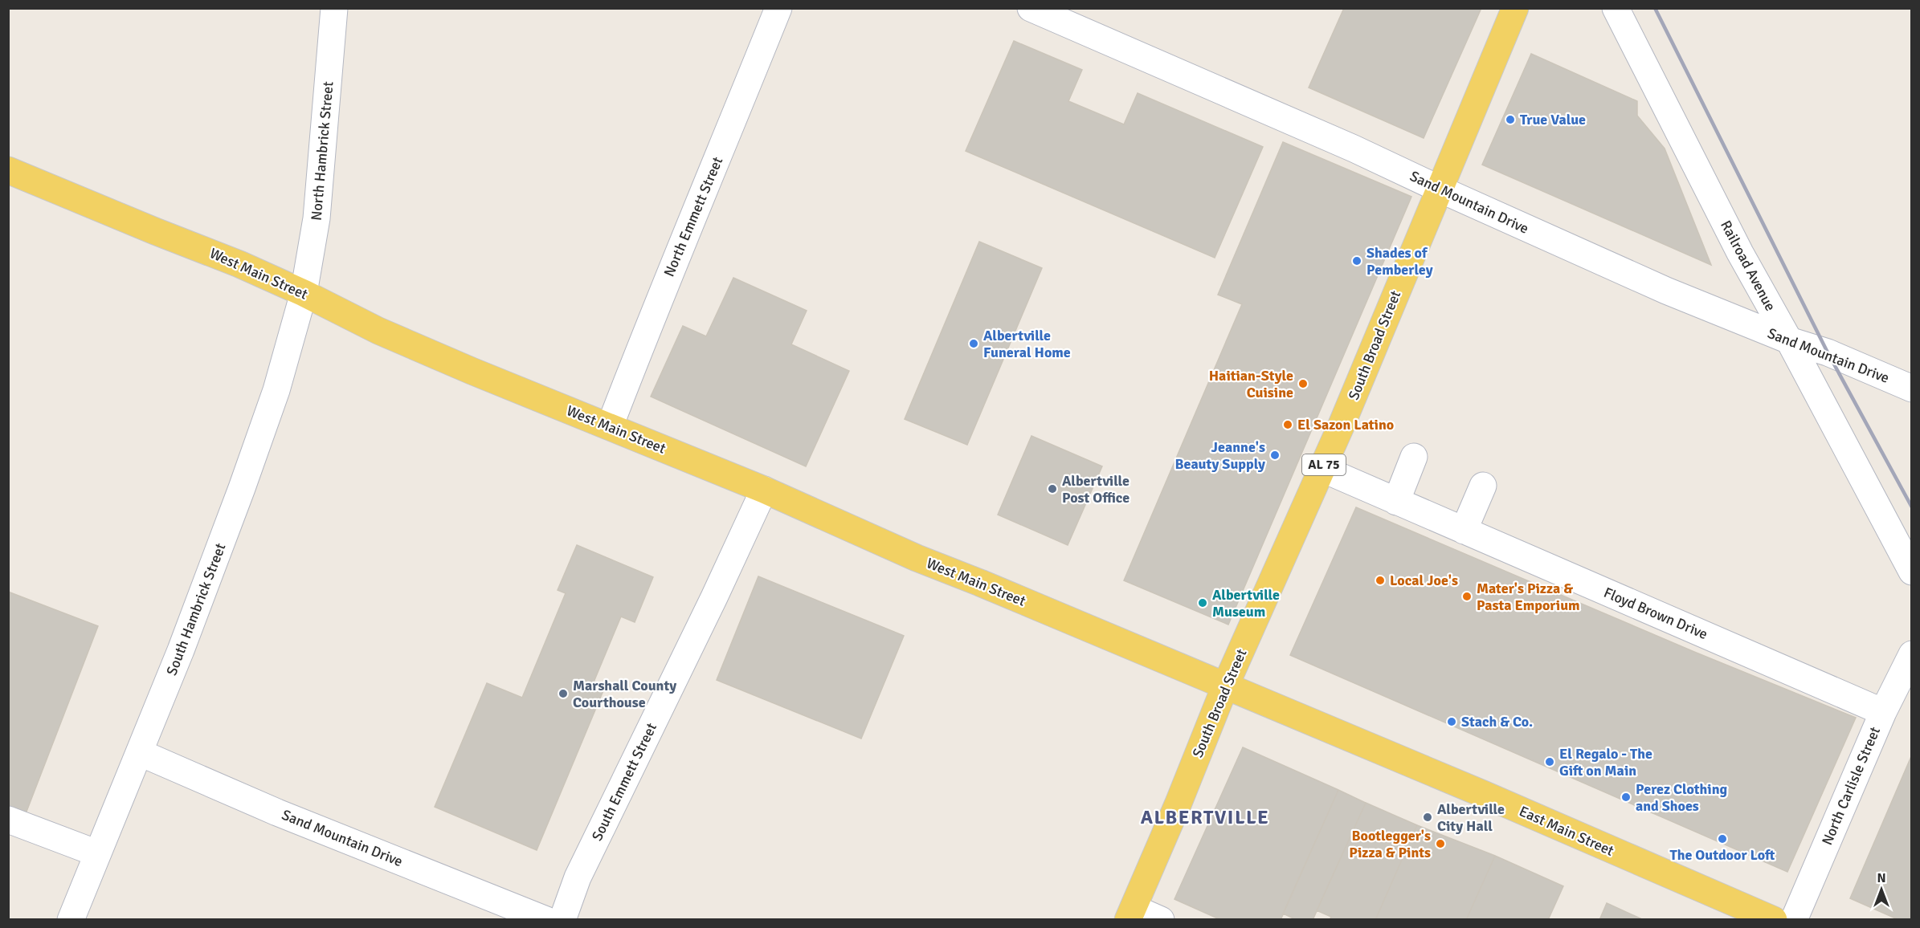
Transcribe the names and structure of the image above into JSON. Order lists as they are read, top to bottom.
{
  "streets": {
    "main road": [
      "West Main Street",
      "South Broad Street",
      "AL 75",
      "East Main Street"
    ],
    "street": [
      "North Hambrick Street",
      "Sand Mountain Drive",
      "North Emmett Street",
      "Railroad Avenue",
      "South Hambrick Street",
      "Floyd Brown Drive",
      "South Emmett Street",
      "North Carlisle Street"
    ]
  },
  "crossings": [
    ["North Hambrick Street", "West Main Street"],
    ["North Hambrick Street", "South Hambrick Street"],
    ["Sand Mountain Drive", "Railroad Avenue"],
    ["Sand Mountain Drive", "South Broad Street"],
    ["Sand Mountain Drive", "South Hambrick Street"],
    ["North Emmett Street", "West Main Street"],
    ["West Main Street", "South Broad Street"],
    ["West Main Street", "South Hambrick Street"],
    ["West Main Street", "South Emmett Street"],
    ["West Main Street", "East Main Street"],
    ["South Broad Street", "Floyd Brown Drive"],
    ["South Broad Street", "East Main Street"],
    ["Floyd Brown Drive", "North Carlisle Street"]
  ],
  "districts": ["ALBERTVILLE"],
  "places": [
    "True Value",
    "Shades of Pemberley",
    "Albertville Funeral Home",
    "Haitian-Style Cuisine",
    "El Sazon Latino",
    "Jeanne's Beauty Supply",
    "Albertville Post Office",
    "Local Joe's",
    "Mater's Pizza & Pasta Emporium",
    "Albertville Museum",
    "Marshall County Courthouse",
    "Stach & Co.",
    "El Regalo - The Gift on Main",
    "Perez Clothing and Shoes",
    "Albertville City Hall",
    "The Outdoor Loft",
    "Bootlegger's Pizza & Pints"
  ],
  "north": "top"
}
